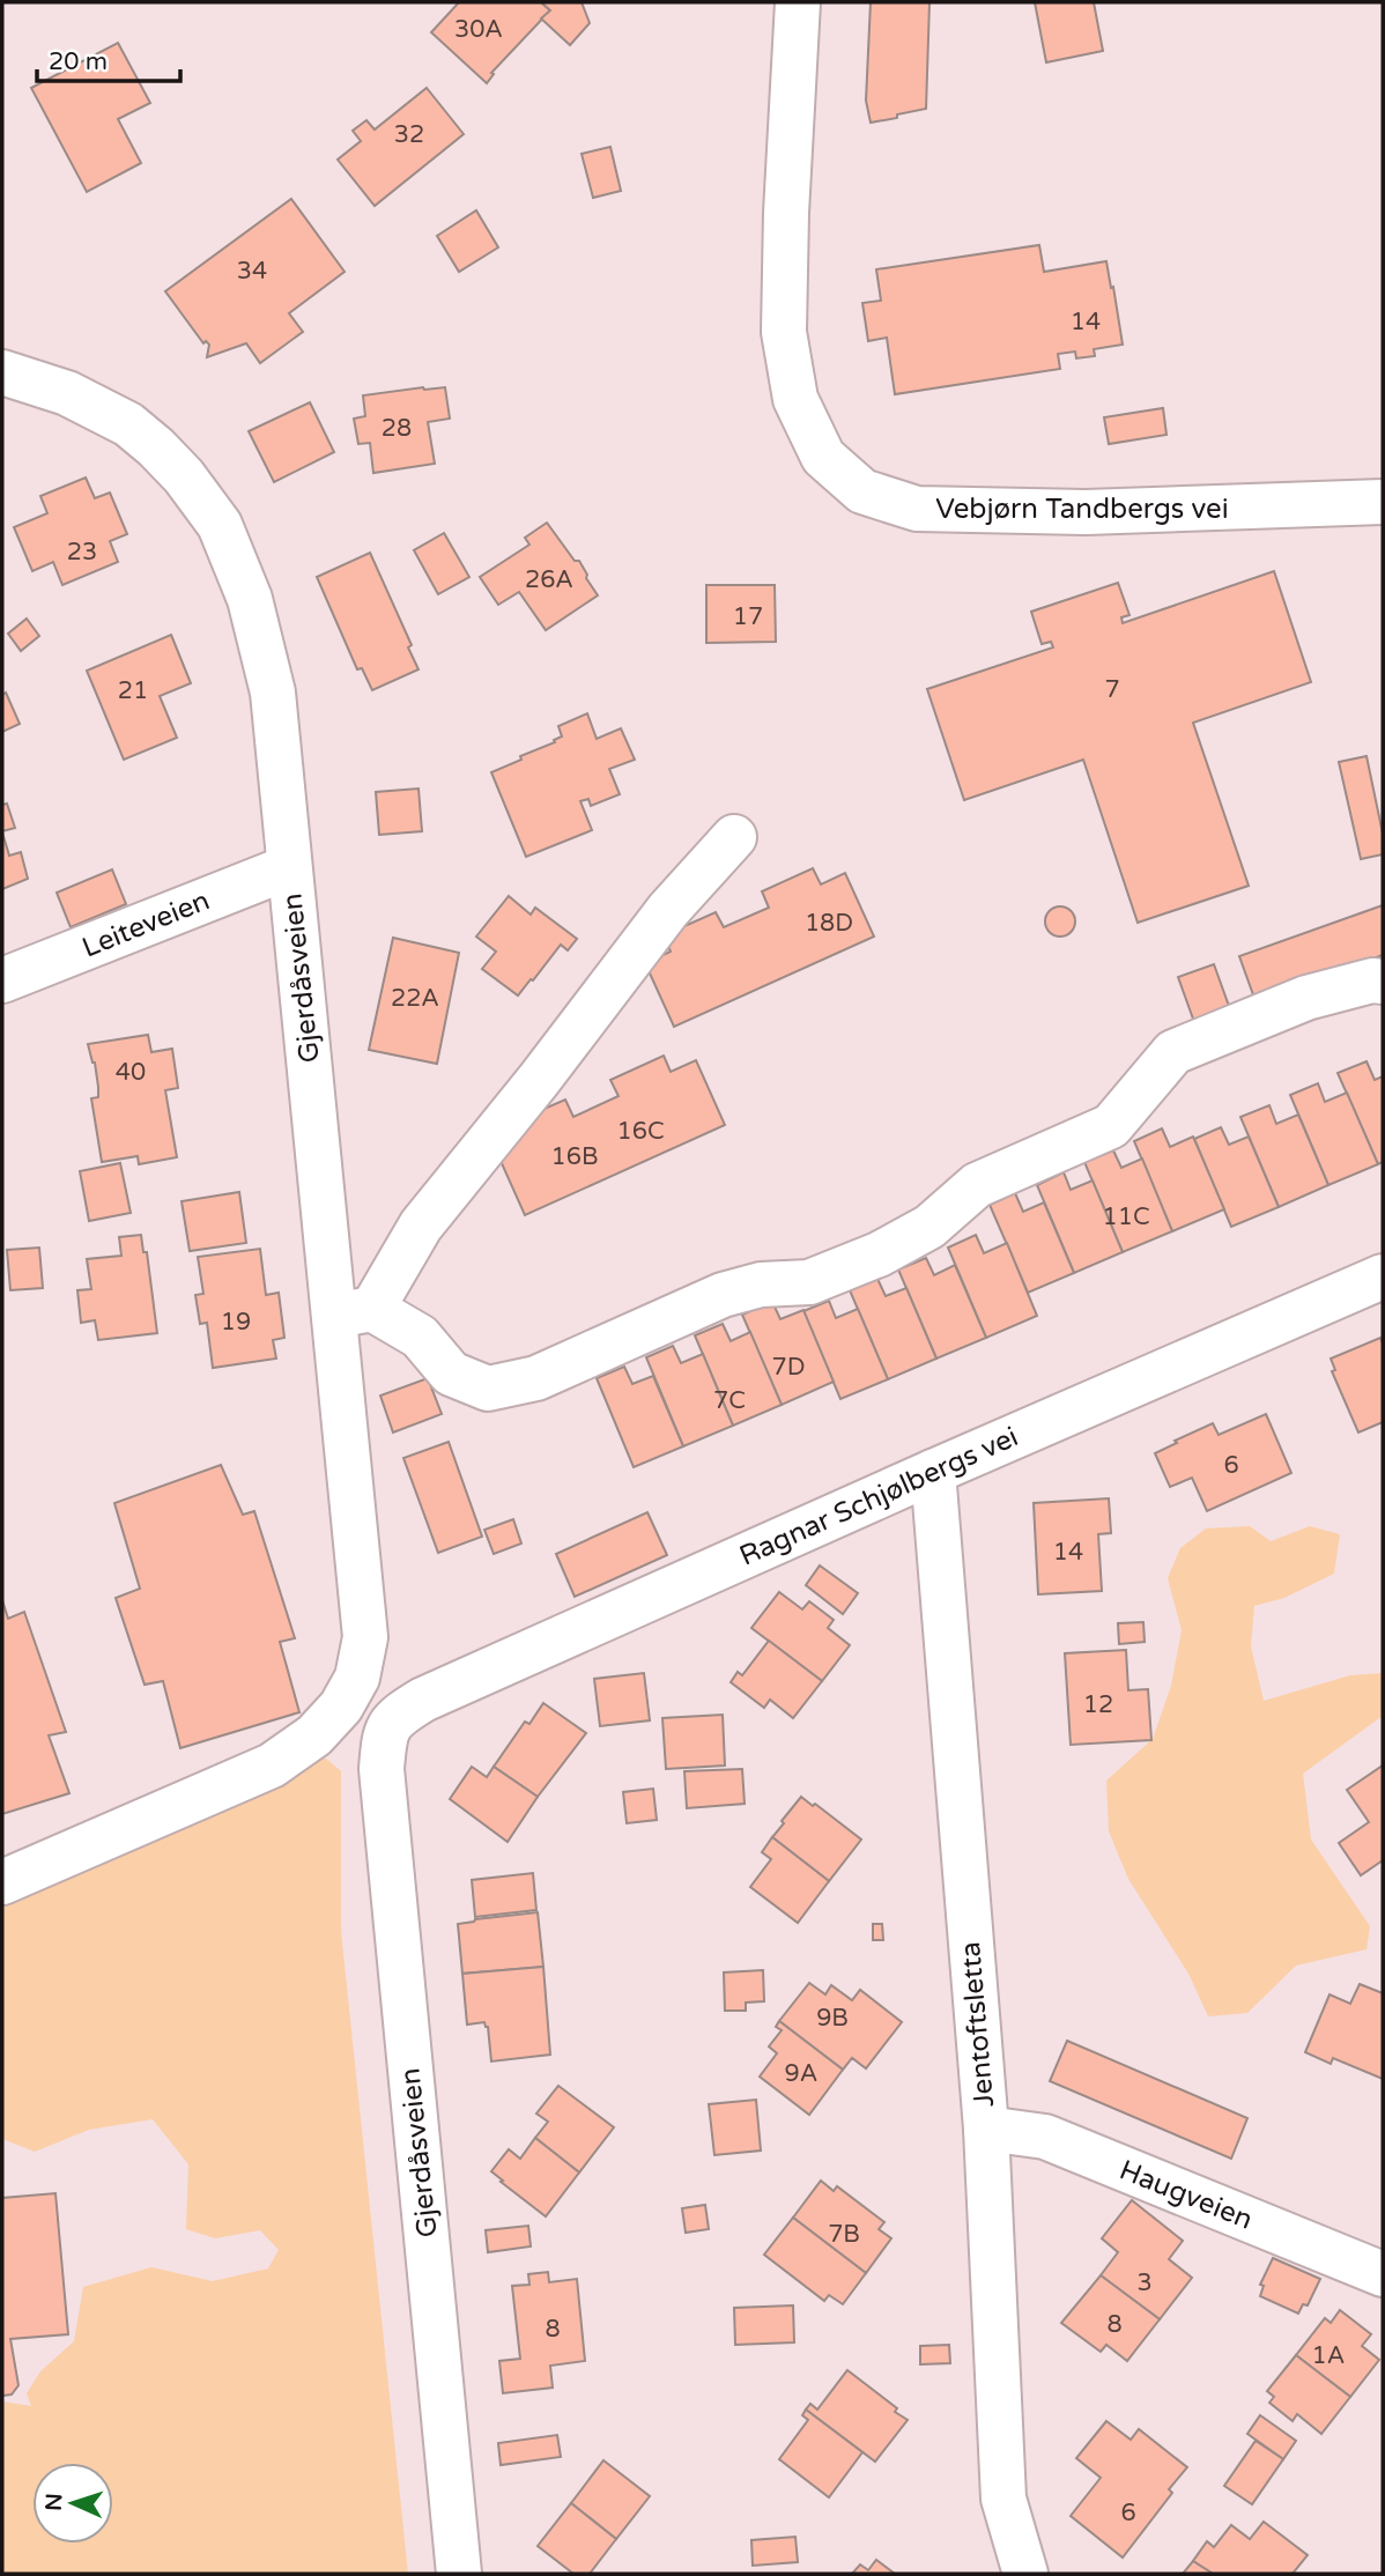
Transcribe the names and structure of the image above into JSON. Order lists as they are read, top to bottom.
{
  "streets": {
    "street": [
      "Vebjørn Tandbergs vei",
      "Leiteveien",
      "Gjerdåsveien",
      "Ragnar Schjølbergs vei",
      "Jentoftsletta",
      "Haugveien"
    ]
  },
  "crossings": [
    ["Leiteveien", "Gjerdåsveien"],
    ["Gjerdåsveien", "Ragnar Schjølbergs vei"],
    ["Ragnar Schjølbergs vei", "Jentoftsletta"],
    ["Jentoftsletta", "Haugveien"]
  ],
  "house_numbers": [
    "30A",
    "32",
    "34",
    "14",
    "28",
    "23",
    "26A",
    "17",
    "7",
    "21",
    "18D",
    "22A",
    "40",
    "16C",
    "16B",
    "11C",
    "19",
    "7D",
    "7C",
    "6",
    "14",
    "12",
    "9B",
    "9A",
    "7B",
    "3",
    "8",
    "8",
    "1A",
    "6"
  ],
  "scale_bar": "20 m",
  "north": "left"
}
